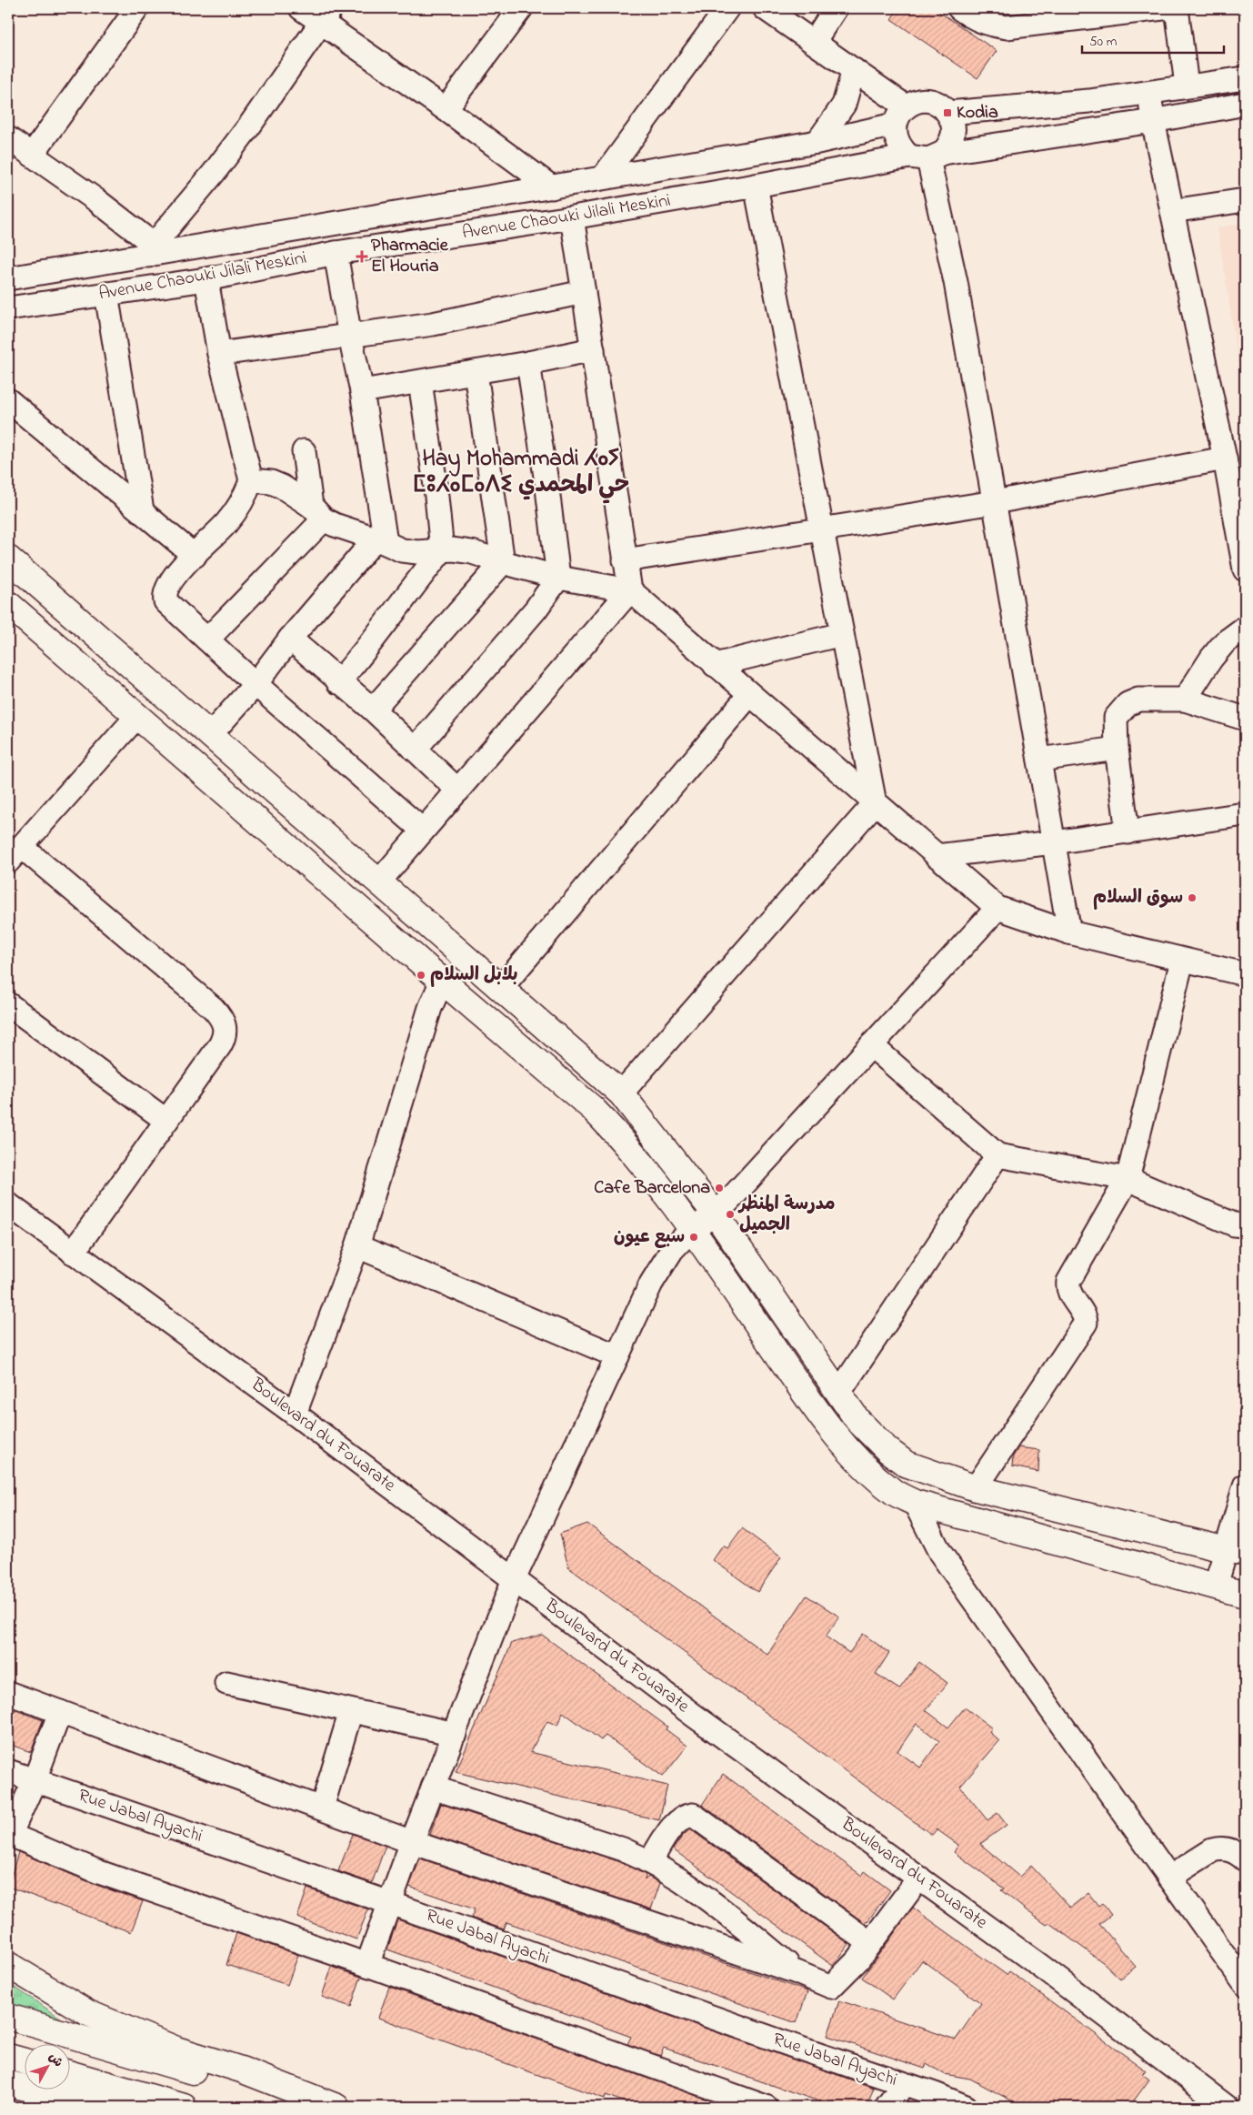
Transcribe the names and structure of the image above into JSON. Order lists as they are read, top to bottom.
{
  "streets": {
    "street": ["Avenue Chaouki Jilali Meskini", "Boulevard du Fouarate", "Rue Jabal Ayachi"]
  },
  "districts": ["Hay Mohammadi ⵃⴰⵢ ⵎⵓⵃⴰⵎⴰⴷⵉ حي المحمدي"],
  "places": {
    "transit": ["Kodia"],
    "health": ["Pharmacie El Houria"],
    "other": [
      "سوق السلام",
      "بلابل السلام",
      "Cafe Barcelona",
      "مدرسة المنظر الجميل",
      "سبع عيون"
    ]
  },
  "scale_bar": "50 m",
  "north": "top right"
}
